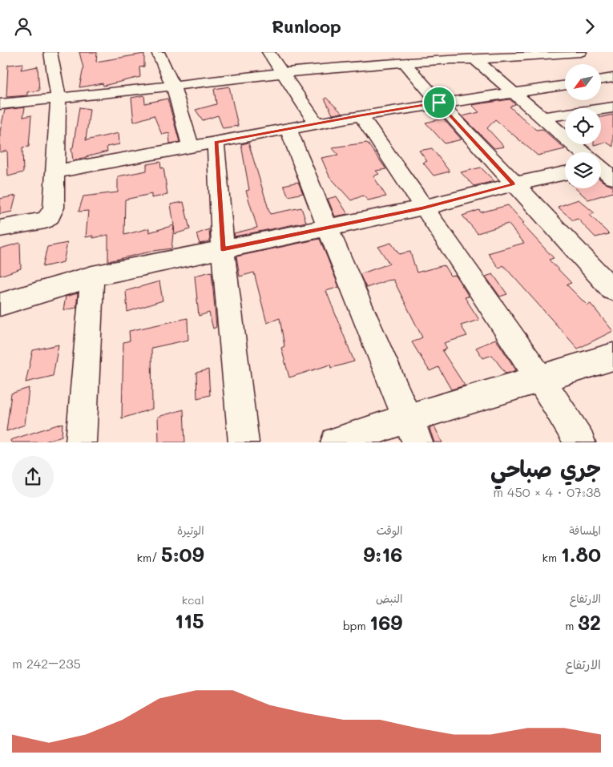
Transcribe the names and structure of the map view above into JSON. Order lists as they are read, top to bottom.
{
  "north": "bottom left",
  "page": {
    "header": "Runloop",
    "heading": ["جري صباحي", "07:38 · 4 × 450 m"],
    "stats": [
      ["المسافة", "1.80 km"],
      ["الوقت", "9:16"],
      ["الوتيرة", "5:09 /km"],
      ["الارتفاع", "32 m"],
      ["النبض", "169 bpm"],
      ["kcal", "115"]
    ],
    "chart": ["الارتفاع", "235–242 m"]
  }
}
